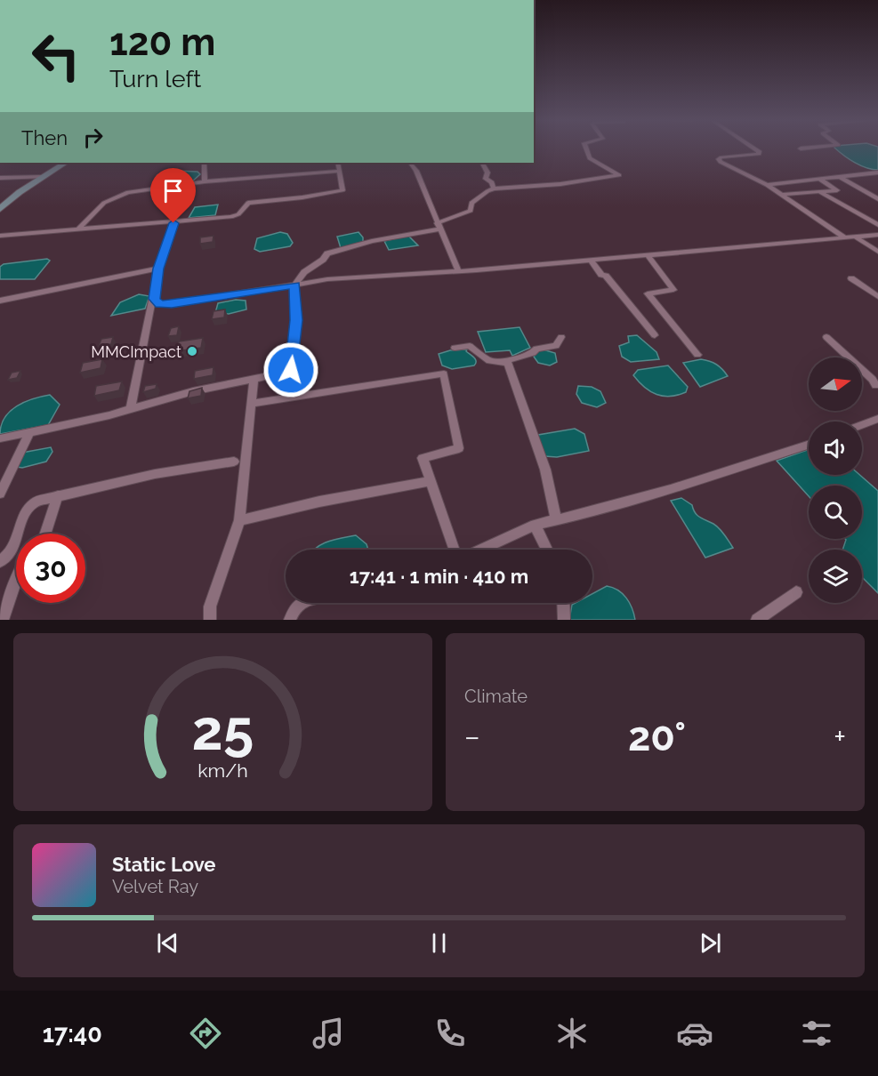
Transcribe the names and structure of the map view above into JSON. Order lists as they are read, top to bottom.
{
  "places": ["MMCImpact"],
  "north": "right",
  "page": {
    "turn": ["120 m", "Turn left"],
    "then": "Then",
    "limit": "30",
    "trip": "17:41 · 1 min · 410 m",
    "tile": "Climate",
    "heat": ["−", "20°", "+"],
    "song": ["Static Love", "Velvet Ray"],
    "tabs": "17:40",
    "gauge": ["25", "km/h"]
  }
}
